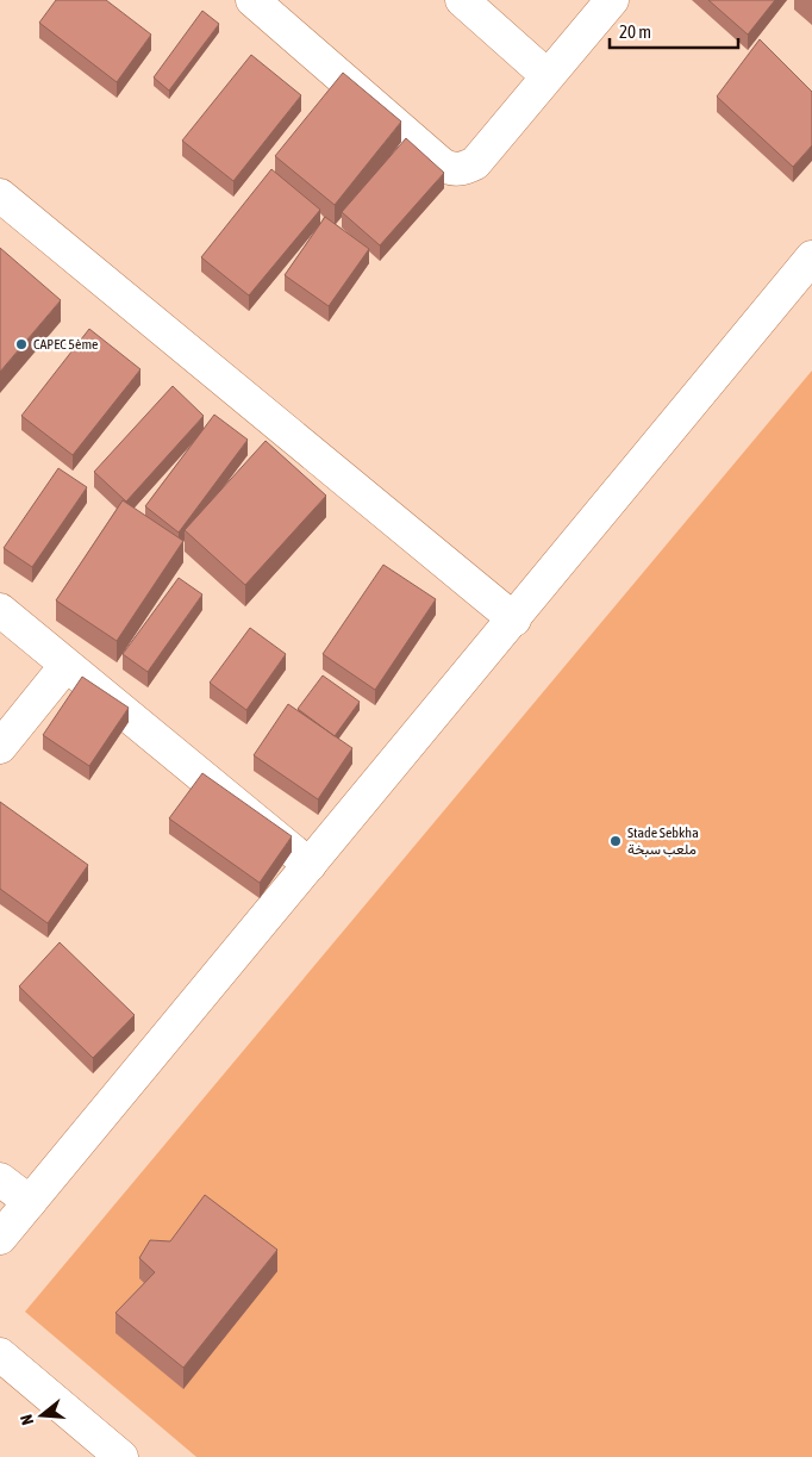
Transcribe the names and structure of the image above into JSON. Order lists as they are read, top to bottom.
{
  "places": ["CAPEC 5ème", "Stade Sebkha ملعب سبخة"],
  "scale_bar": "20 m",
  "north": "left"
}
